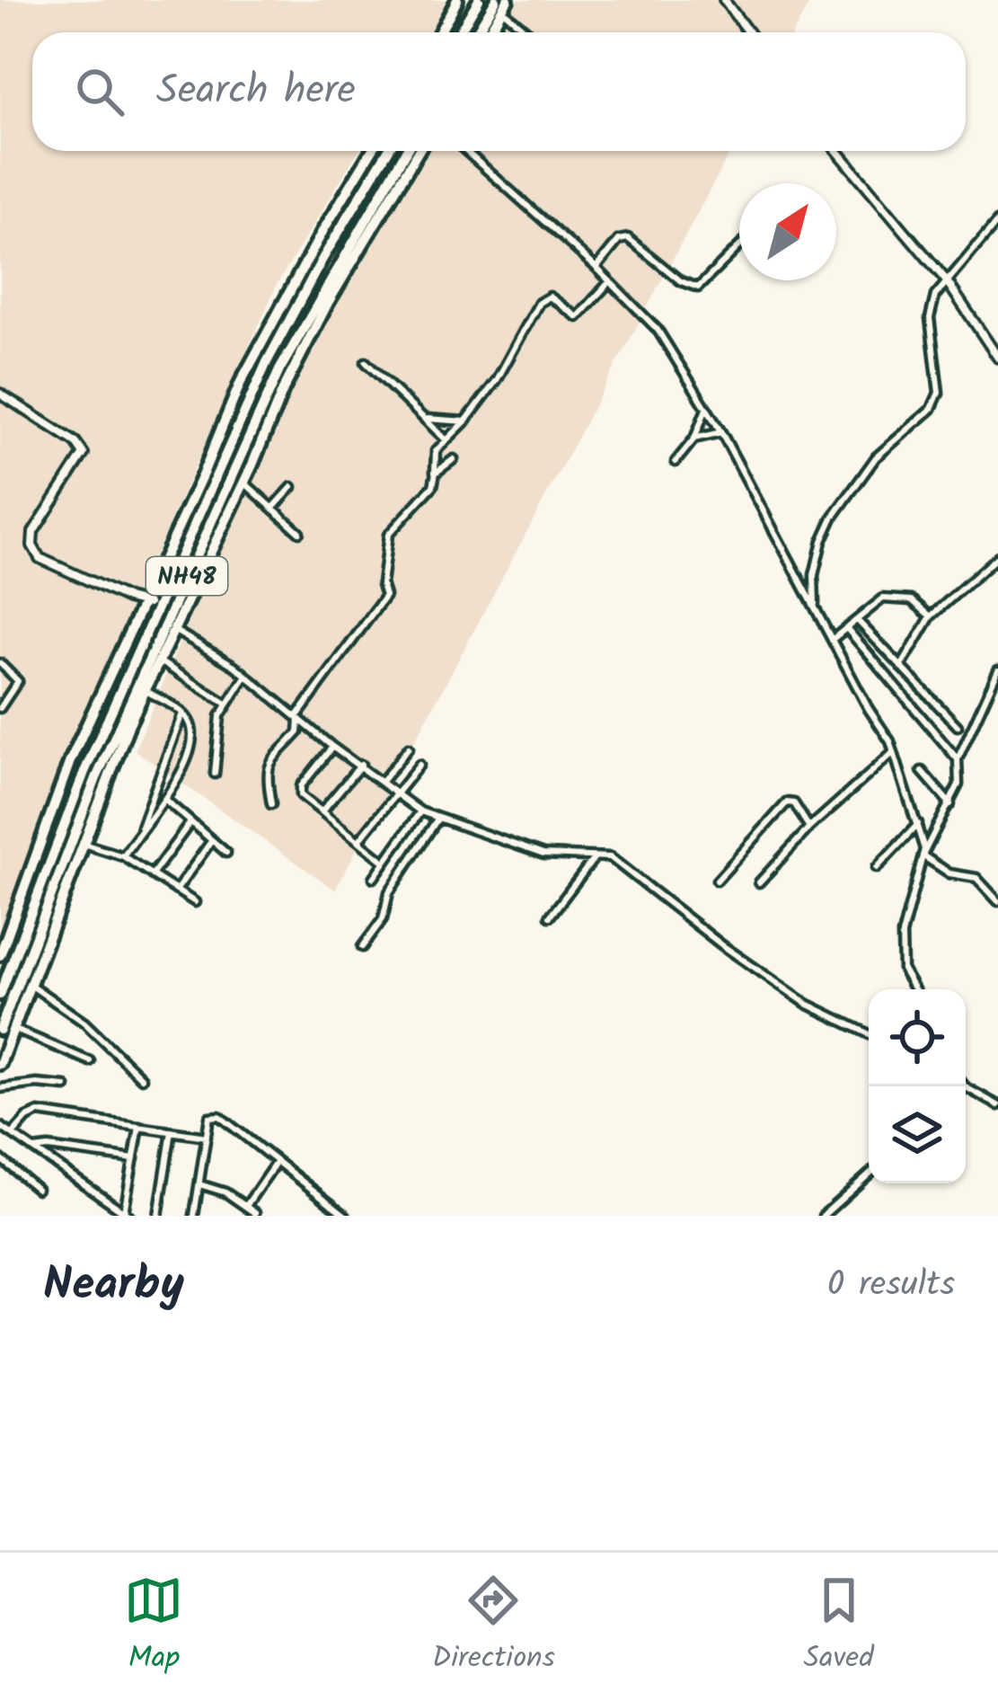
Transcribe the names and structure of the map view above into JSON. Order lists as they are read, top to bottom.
{
  "streets": {
    "highway": ["NH48"]
  },
  "north": "top right",
  "page": {
    "search": "Search here",
    "heading": ["Nearby", "0 results"],
    "nav": ["Map", "Directions", "Saved"]
  }
}
